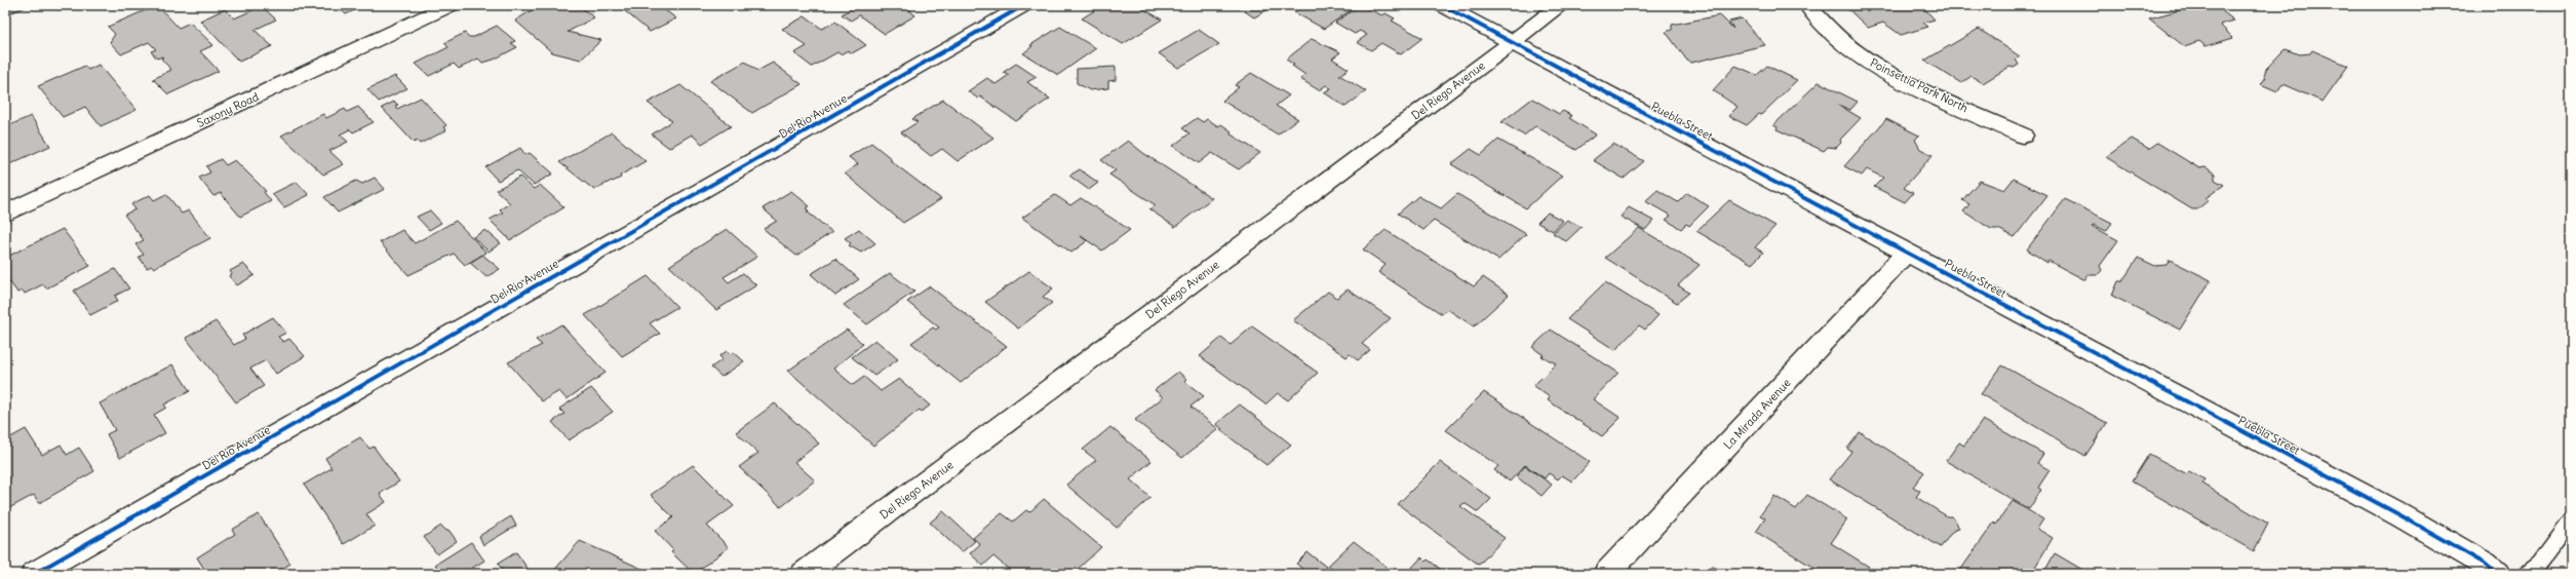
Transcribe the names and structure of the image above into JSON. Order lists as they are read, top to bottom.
{
  "streets": {
    "street": [
      "Poinsettia Park North",
      "Del Riego Avenue",
      "Saxony Road",
      "Del Rio Avenue",
      "Puebla Street",
      "La Mirada Avenue"
    ]
  },
  "crossings": [
    ["Del Riego Avenue", "Puebla Street"],
    ["Puebla Street", "La Mirada Avenue"]
  ]
}
